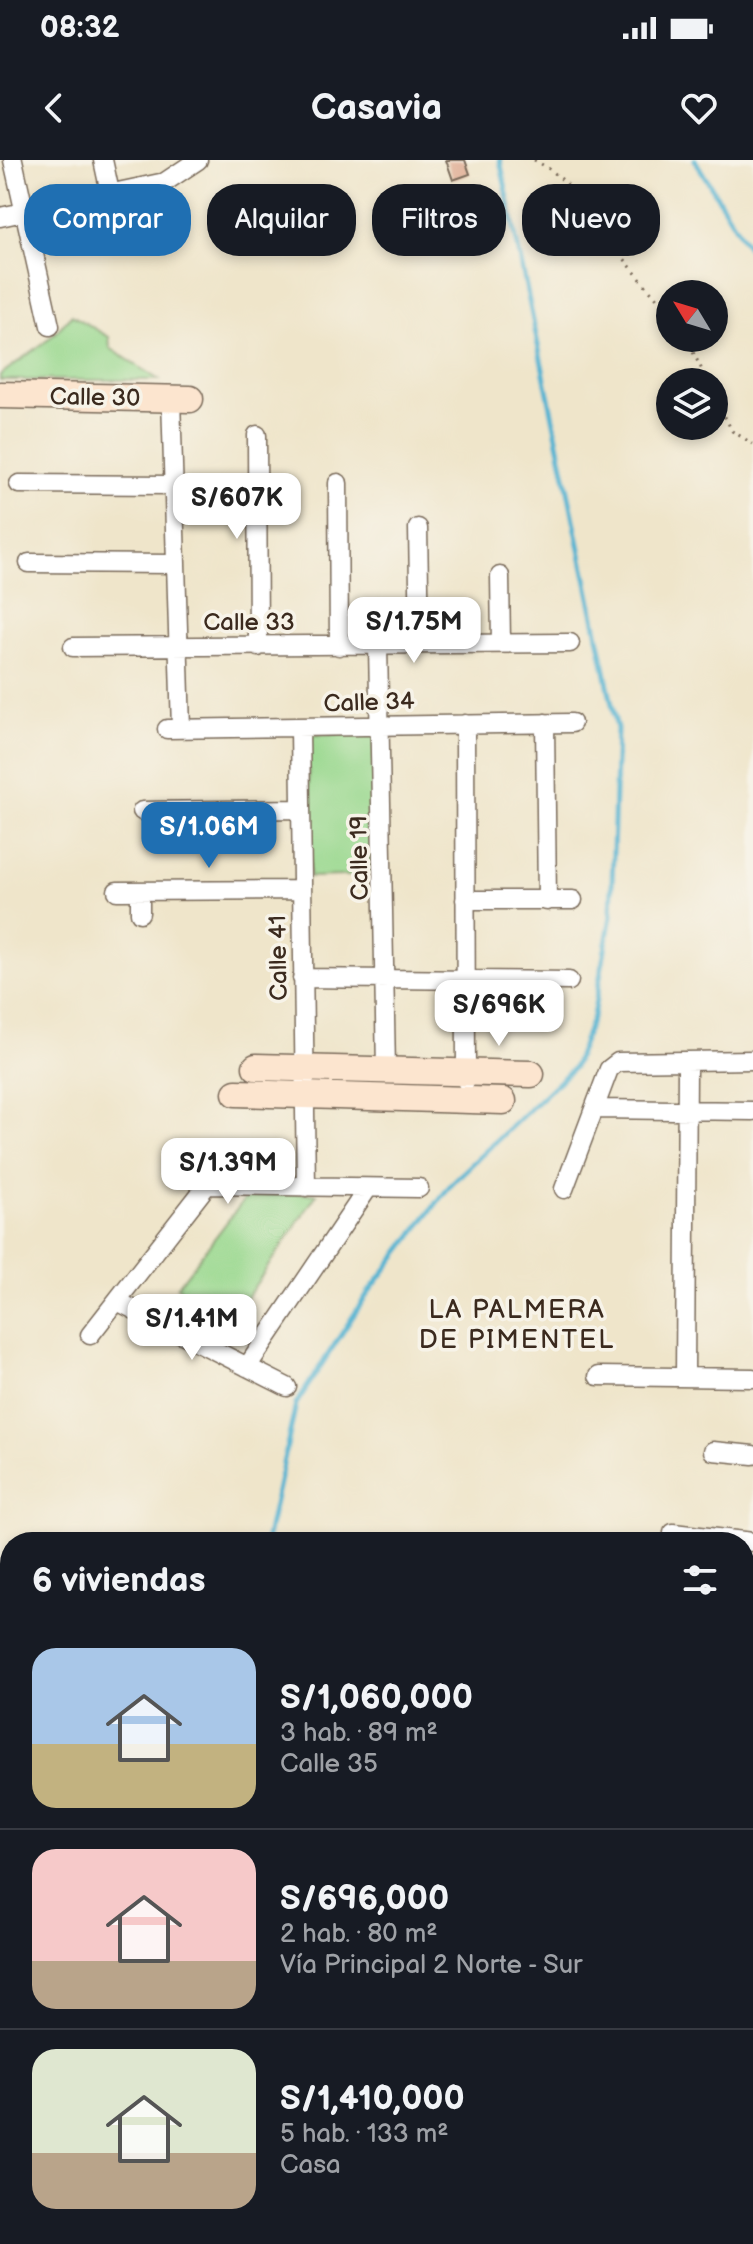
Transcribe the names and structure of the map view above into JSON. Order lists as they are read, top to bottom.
{
  "streets": {
    "street": [
      "Calle 30",
      "Calle 33",
      "Calle 34",
      "Calle 19",
      "Calle 41"
    ]
  },
  "crossings": [
    ["Calle 33", "Calle 34"],
    ["Calle 33", "Calle 19"],
    ["Calle 34", "Calle 19"],
    ["Calle 34", "Calle 41"]
  ],
  "districts": ["LA PALMERA DE PIMENTEL"],
  "north": "top left",
  "page": {
    "status": "08:32",
    "header": "Casavia",
    "chip": [
      "Comprar",
      "Alquilar",
      "Filtros",
      "Nuevo"
    ],
    "price": [
      "S/607K",
      "S/1.75M",
      "S/1.06M",
      "S/696K",
      "S/1.39M",
      "S/1.41M"
    ],
    "heading": "6 viviendas",
    "list": [
      {
        "name": "S/1,060,000",
        "note": "3 hab. · 89 m² · Calle 35"
      },
      {
        "name": "S/696,000",
        "note": "2 hab. · 80 m² · Vía Principal 2 Norte - Sur"
      },
      {
        "name": "S/1,410,000",
        "note": "5 hab. · 133 m² · Casa"
      }
    ]
  }
}
